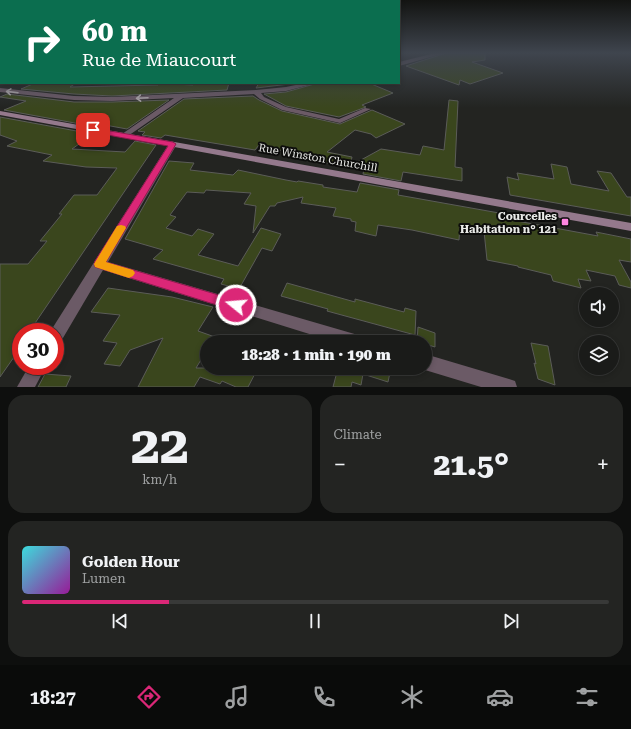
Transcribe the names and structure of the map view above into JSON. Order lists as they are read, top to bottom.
{
  "streets": {
    "main road": ["Rue Winston Churchill"]
  },
  "places": {
    "transit": ["Courcelles Habitation n° 121"]
  },
  "page": {
    "turn": ["60 m", "Rue de Miaucourt"],
    "limit": "30",
    "trip": "18:28 · 1 min · 190 m",
    "tile": [
      ["22", "km/h"],
      "Climate"
    ],
    "heat": ["−", "21.5°", "+"],
    "song": ["Golden Hour", "Lumen"],
    "tabs": "18:27"
  }
}
